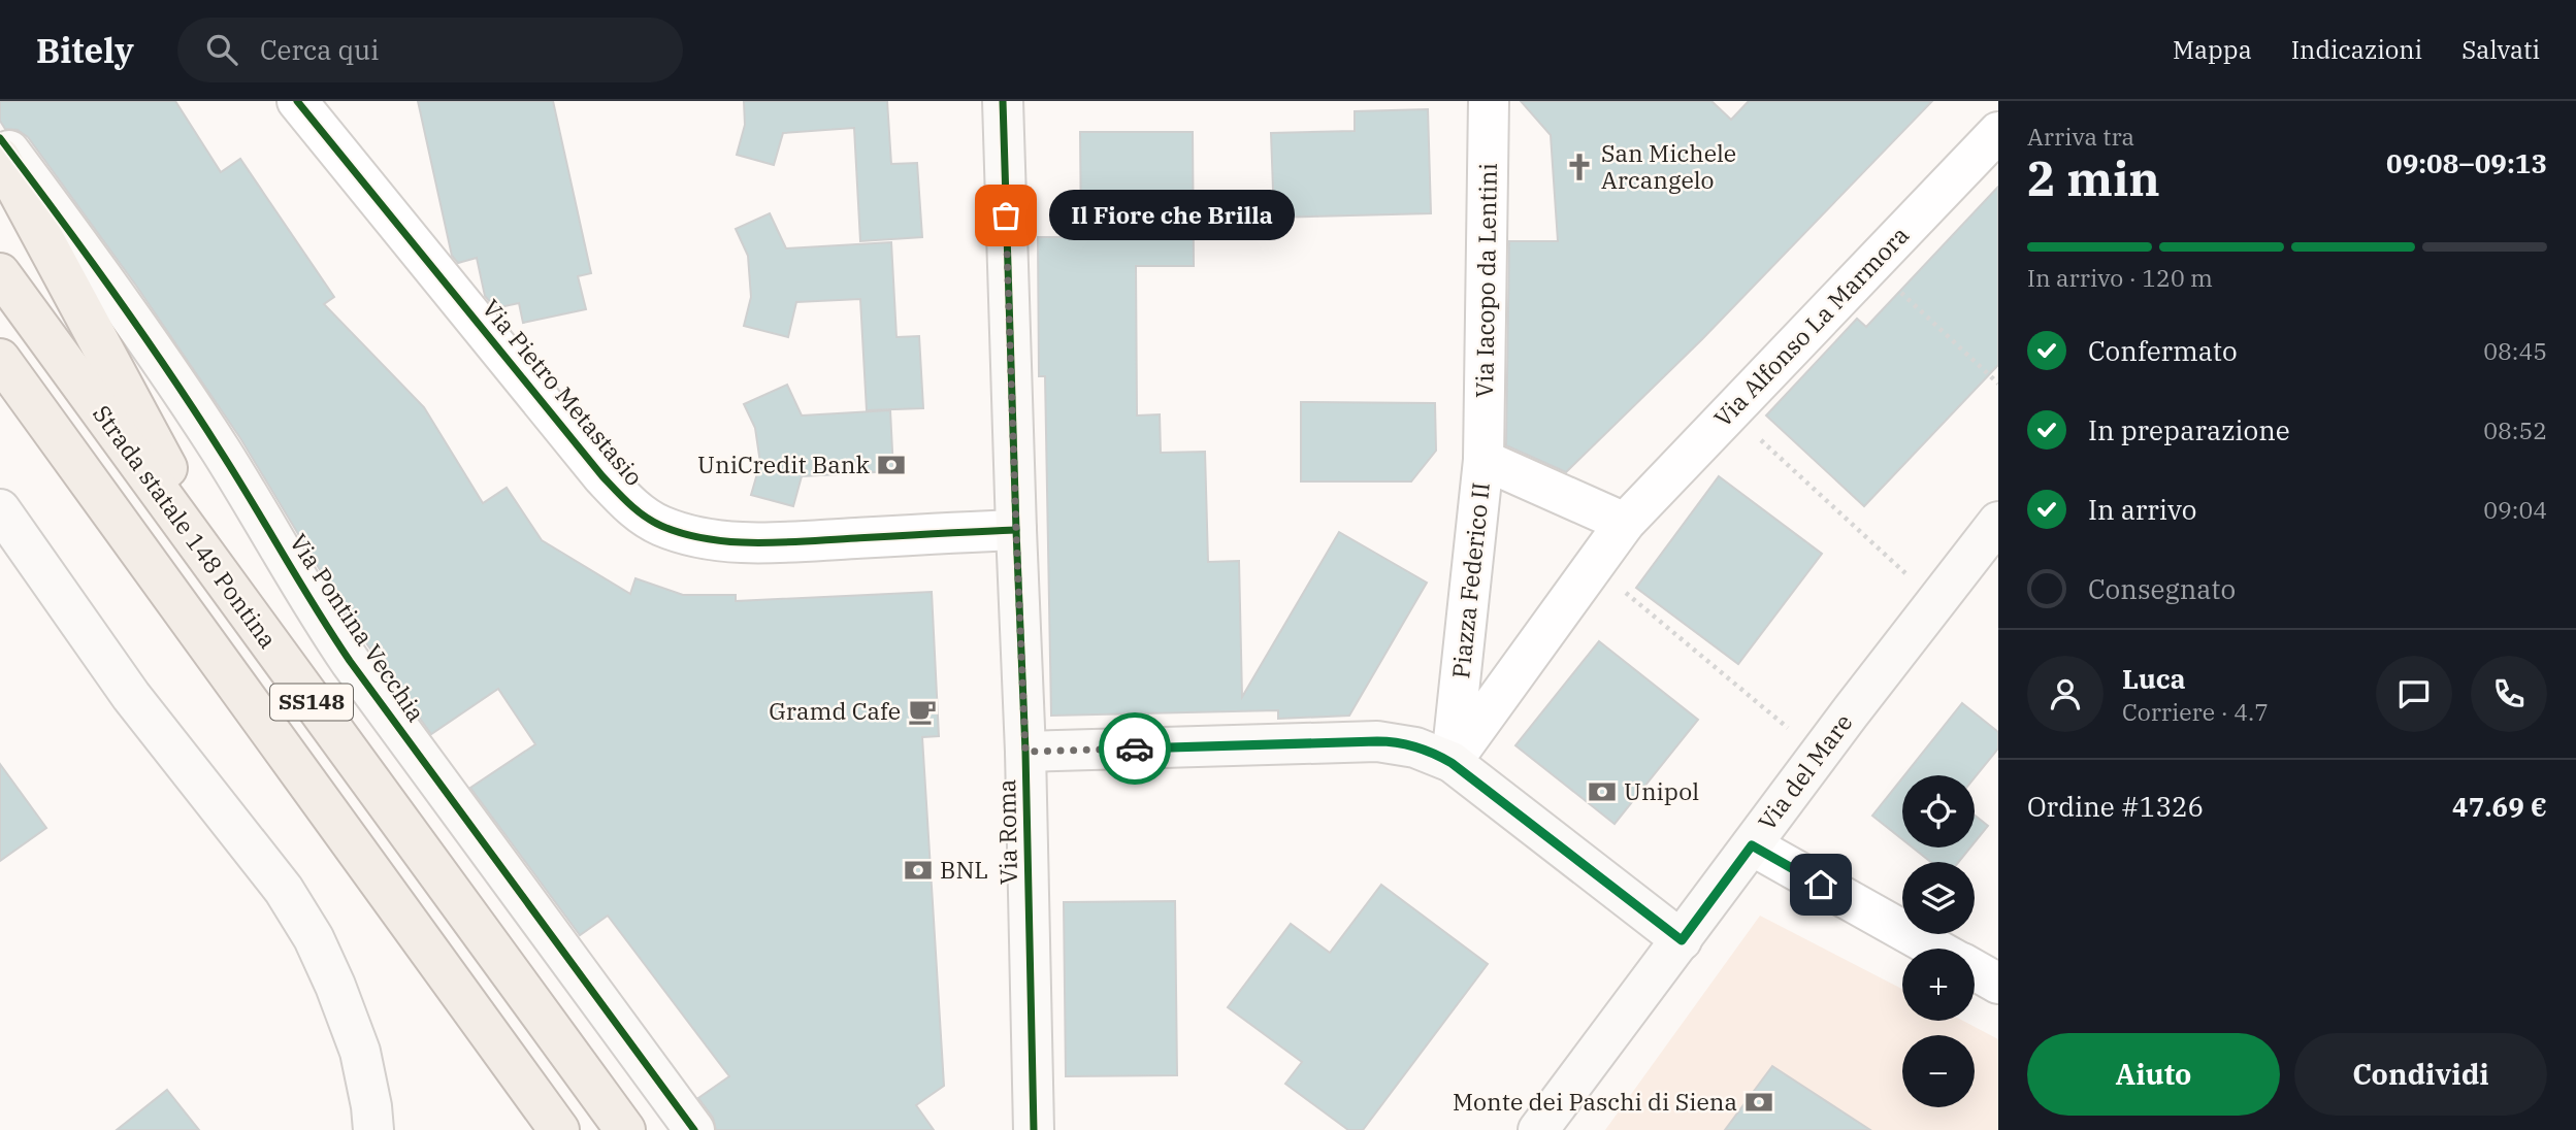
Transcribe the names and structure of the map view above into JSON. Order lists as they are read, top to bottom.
{
  "streets": {
    "highway": ["Strada statale 148 Pontina", "SS148"],
    "street": [
      "Via Iacopo da Lentini",
      "Via Alfonso La Marmora",
      "Via Pietro Metastasio",
      "Piazza Federico II",
      "Via Pontina Vecchia",
      "Via del Mare",
      "Via Roma"
    ]
  },
  "crossings": [
    ["Via Iacopo da Lentini", "Piazza Federico II"],
    ["Via Alfonso La Marmora", "Piazza Federico II"],
    ["Via Pietro Metastasio", "Via Roma"]
  ],
  "places": {
    "church": ["San Michele Arcangelo"],
    "other": ["Il Fiore che Brilla"],
    "bank": [
      "UniCredit Bank",
      "Unipol",
      "BNL",
      "Monte dei Paschi di Siena"
    ],
    "cafe": ["Gramd Cafe"]
  },
  "page": {
    "header": "Bitely",
    "search": "Cerca qui",
    "nav": ["Mappa", "Indicazioni", "Salvati"],
    "heading": ["2 min", "Arriva tra", "09:08–09:13"],
    "panel": [
      "Luca",
      "Corriere · 4.7",
      "Ordine #1326",
      "47.69 €"
    ],
    "bubble": "Il Fiore che Brilla",
    "bar": "In arrivo · 120 m",
    "list": [
      ["Confermato", "08:45"],
      ["In preparazione", "08:52"],
      ["In arrivo", "09:04"],
      "Consegnato"
    ],
    "map_buttons": ["+", "−"],
    "buttons": ["Aiuto", "Condividi"]
  }
}
